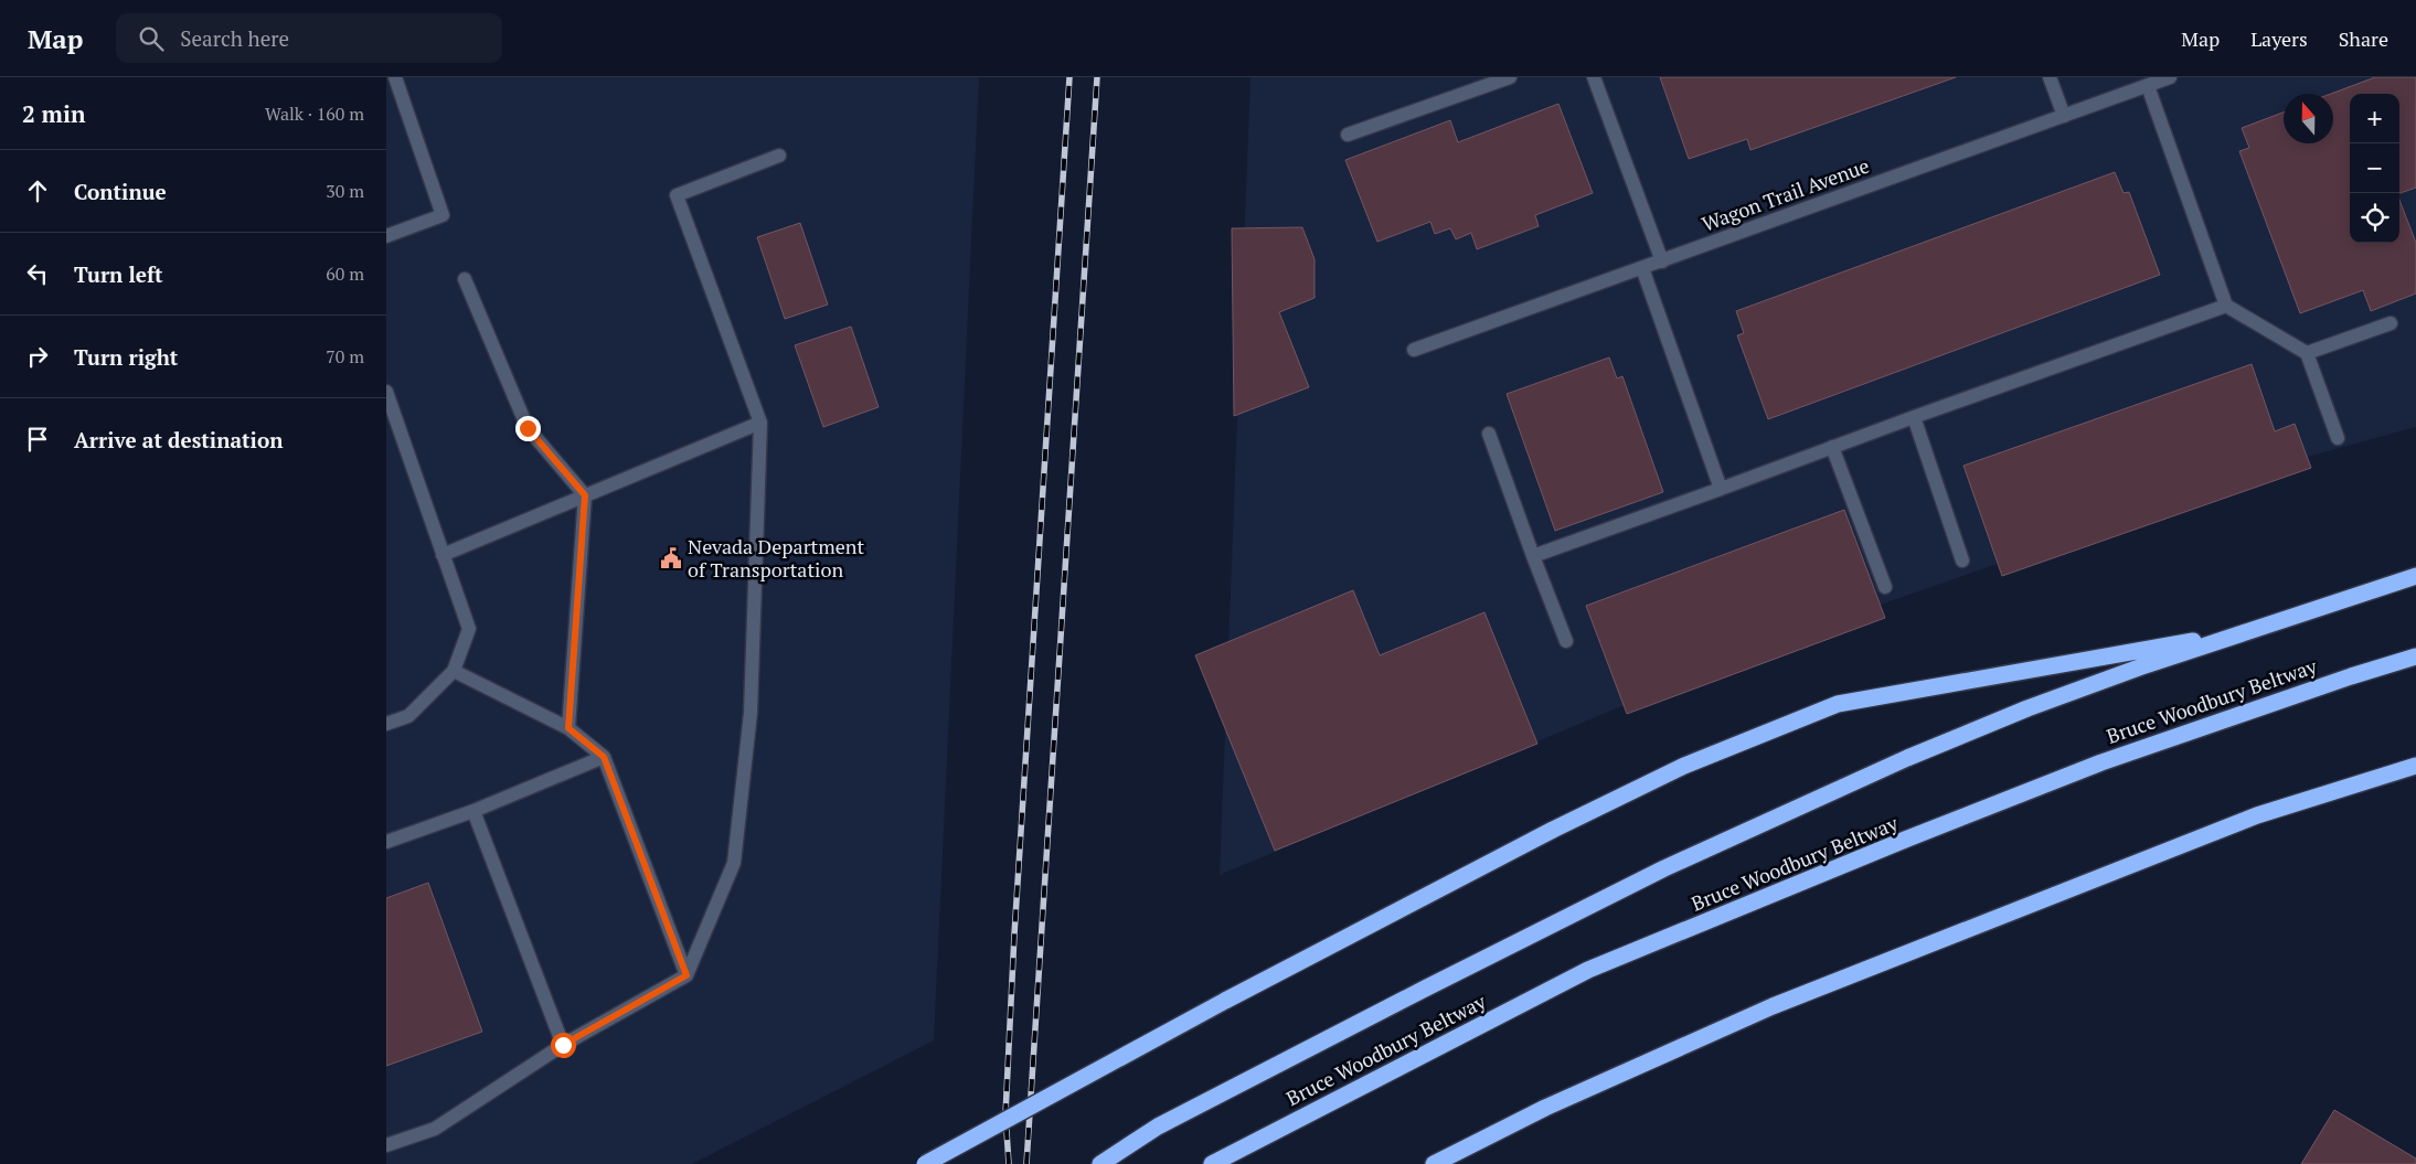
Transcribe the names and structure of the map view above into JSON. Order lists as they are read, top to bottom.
{
  "streets": {
    "highway": ["Bruce Woodbury Beltway"],
    "street": ["Wagon Trail Avenue"]
  },
  "places": {
    "public building": ["Nevada Department of Transportation"]
  },
  "north": "top",
  "page": {
    "header": "Map",
    "search": "Search here",
    "nav": ["Map", "Layers", "Share"],
    "heading": ["2 min", "Walk · 160 m"],
    "map_buttons": ["+", "−"],
    "list": [
      ["Continue", "30 m"],
      ["Turn left", "60 m"],
      ["Turn right", "70 m"],
      "Arrive at destination"
    ]
  }
}
